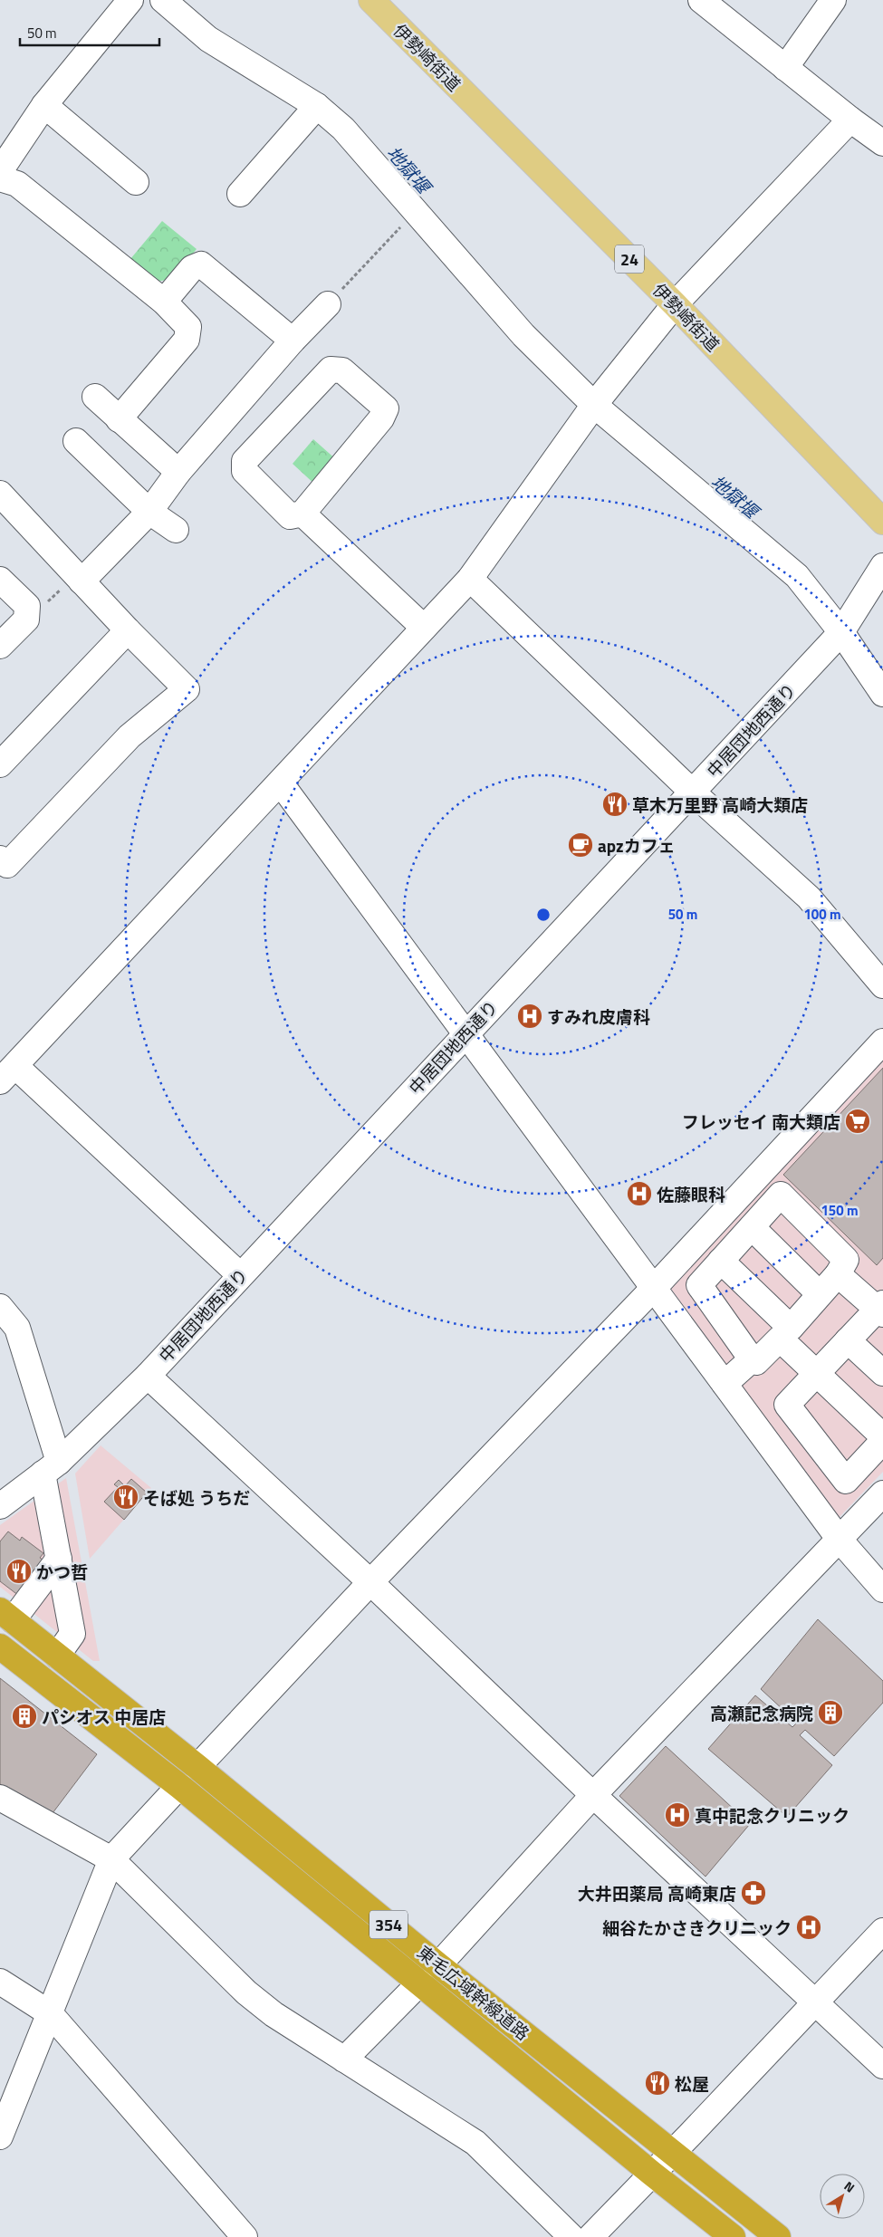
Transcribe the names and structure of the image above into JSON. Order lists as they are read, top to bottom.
{
  "streets": {
    "highway": ["354", "東毛広域幹線道路"],
    "main road": ["伊勢崎街道", "24"],
    "street": ["中居団地西通り"]
  },
  "water": ["地獄堰"],
  "places": {
    "restaurant": [
      "草木万里野 高崎大類店",
      "そば処 うちだ",
      "かつ哲",
      "松屋"
    ],
    "cafe": ["apzカフェ"],
    "hospital": [
      "すみれ皮膚科",
      "佐藤眼科",
      "真中記念クリニック",
      "細谷たかさきクリニック"
    ],
    "supermarket": ["フレッセイ 南大類店"],
    "building": ["高瀬記念病院", "パシオス 中居店"],
    "pharmacy": ["大井田薬局 高崎東店"]
  },
  "scale_bar": "50 m",
  "north": "top right",
  "rings": ["50 m", "100 m", "150 m"]
}
